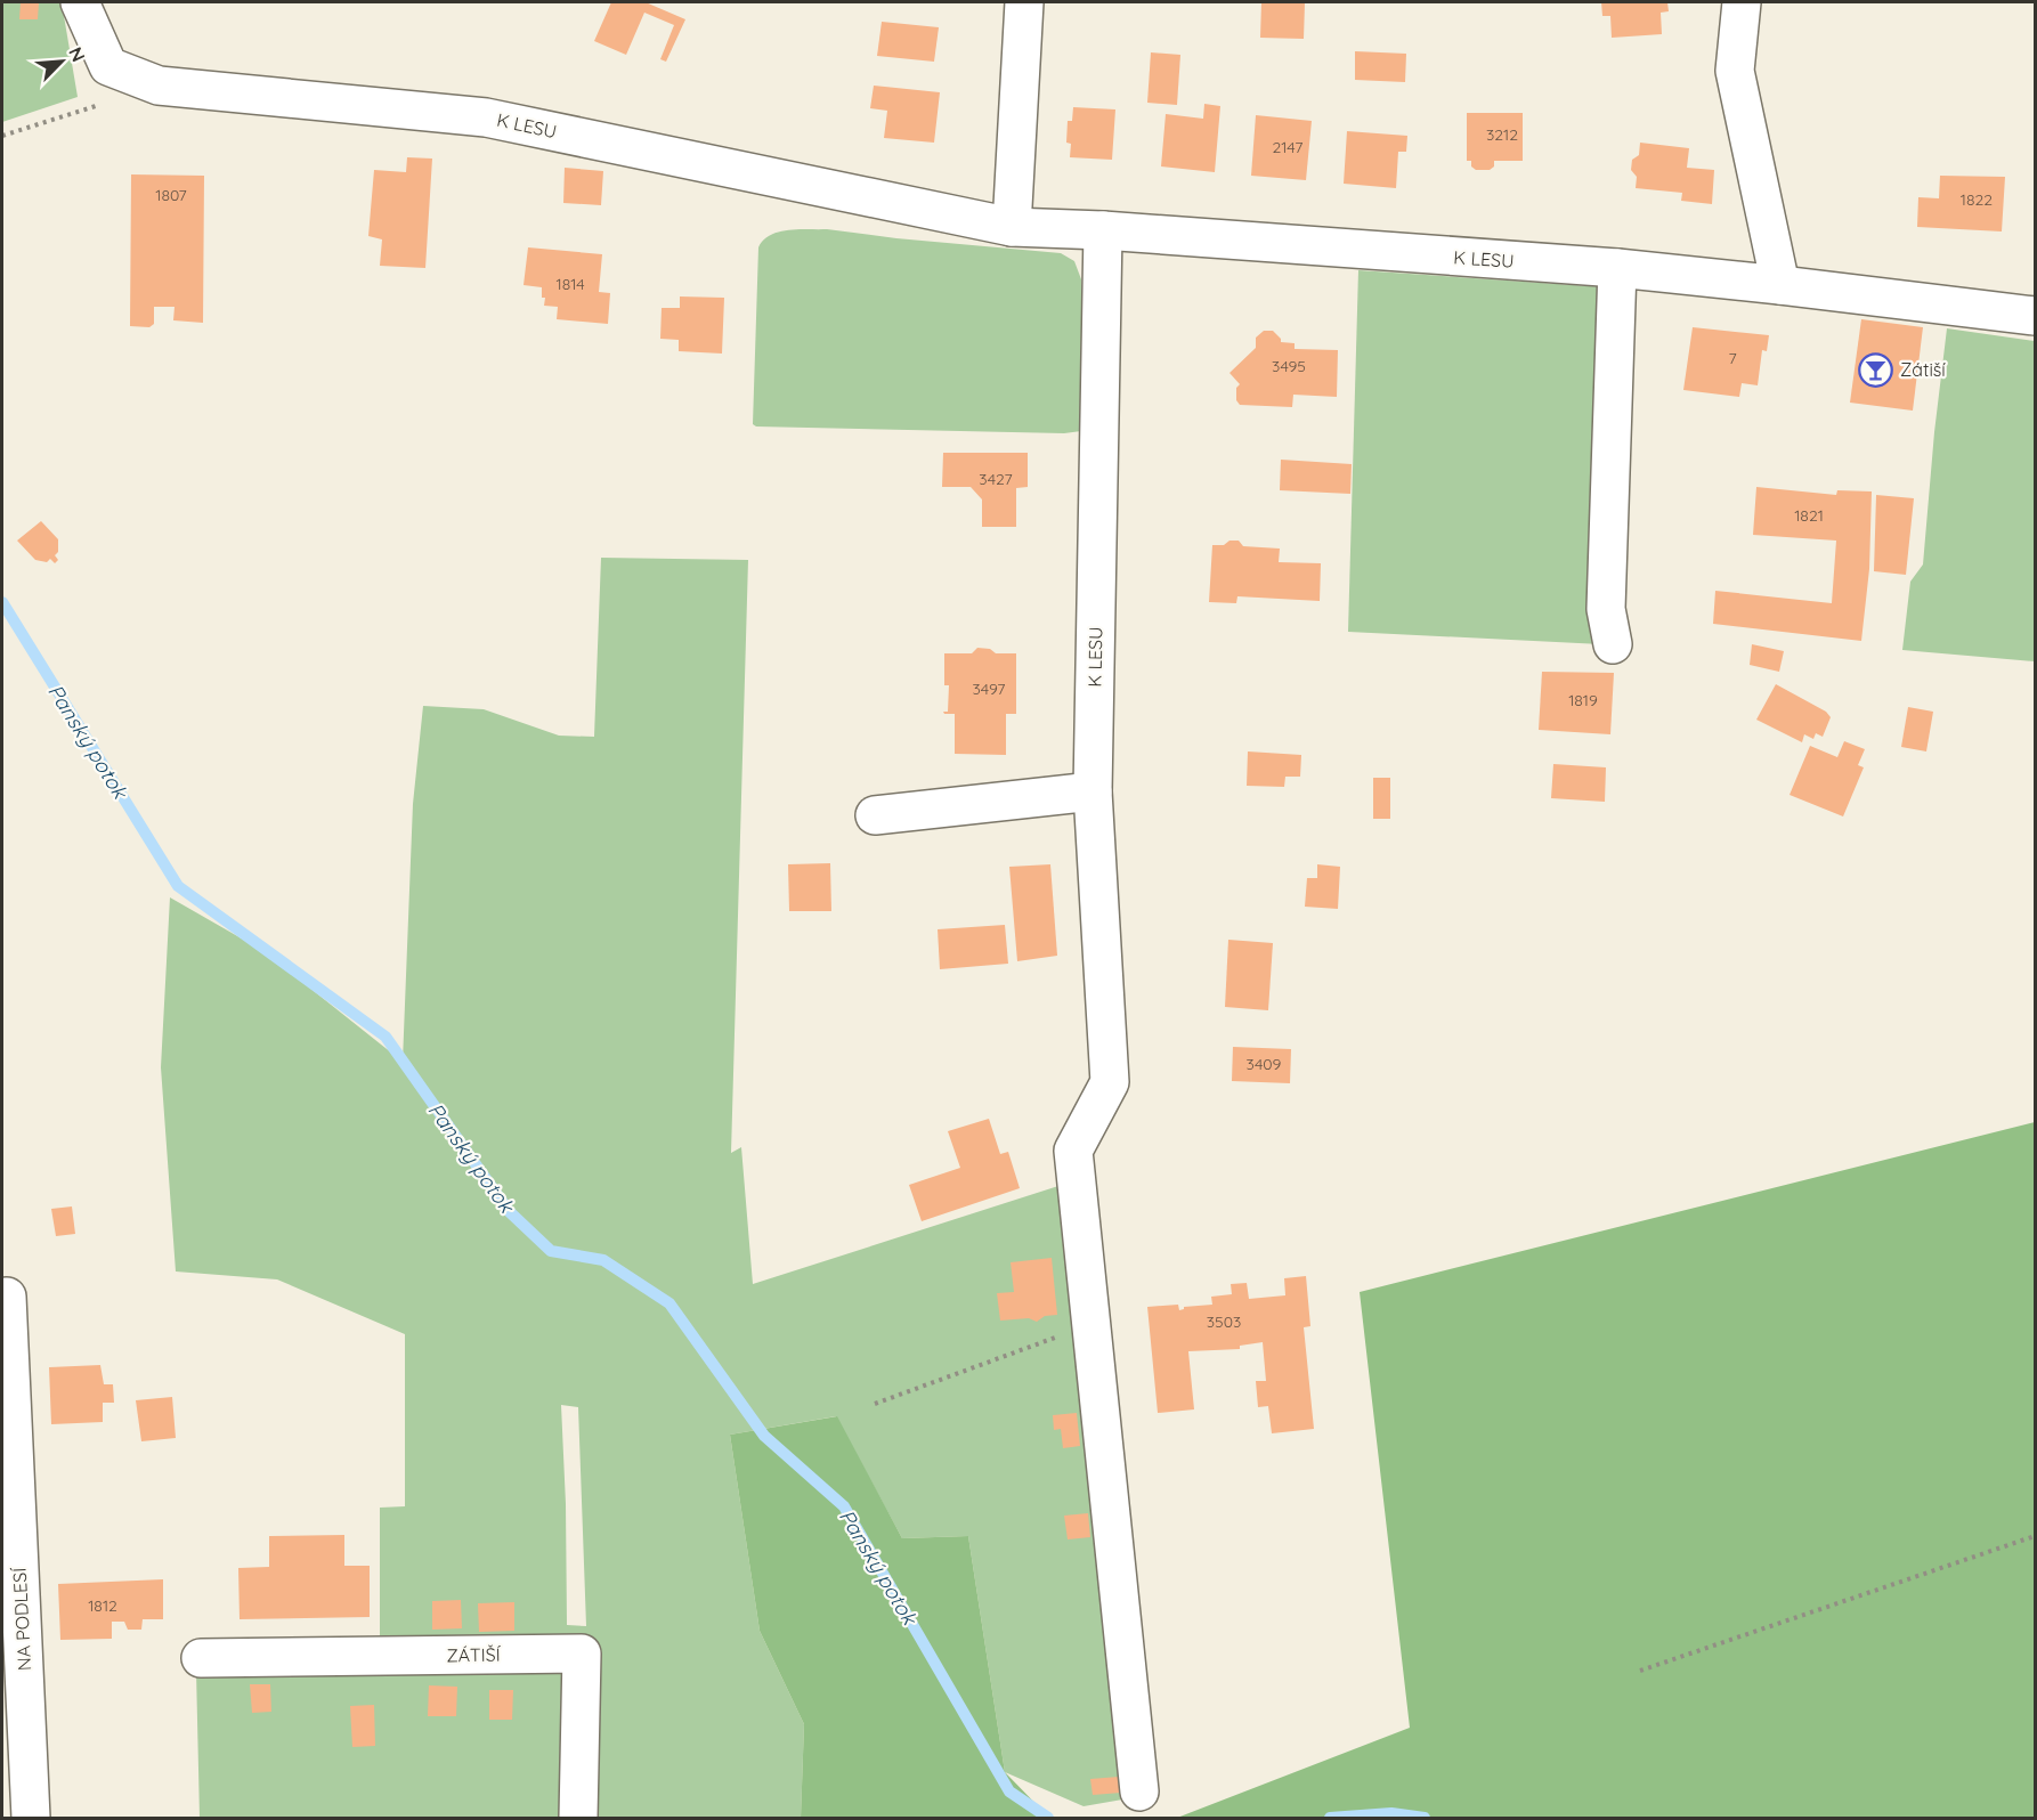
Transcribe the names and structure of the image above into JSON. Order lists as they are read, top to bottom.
{
  "streets": {
    "street": ["K LESU", "NA PODLESÍ", "ZÁTIŠÍ"]
  },
  "water": ["Panský potok"],
  "places": {
    "bar": ["Zátiší"]
  },
  "house_numbers": [
    "3212",
    "2147",
    "1807",
    "1822",
    "1814",
    "7",
    "3495",
    "3427",
    "1821",
    "3497",
    "1819",
    "3409",
    "3503",
    "1812"
  ],
  "north": "top right"
}
